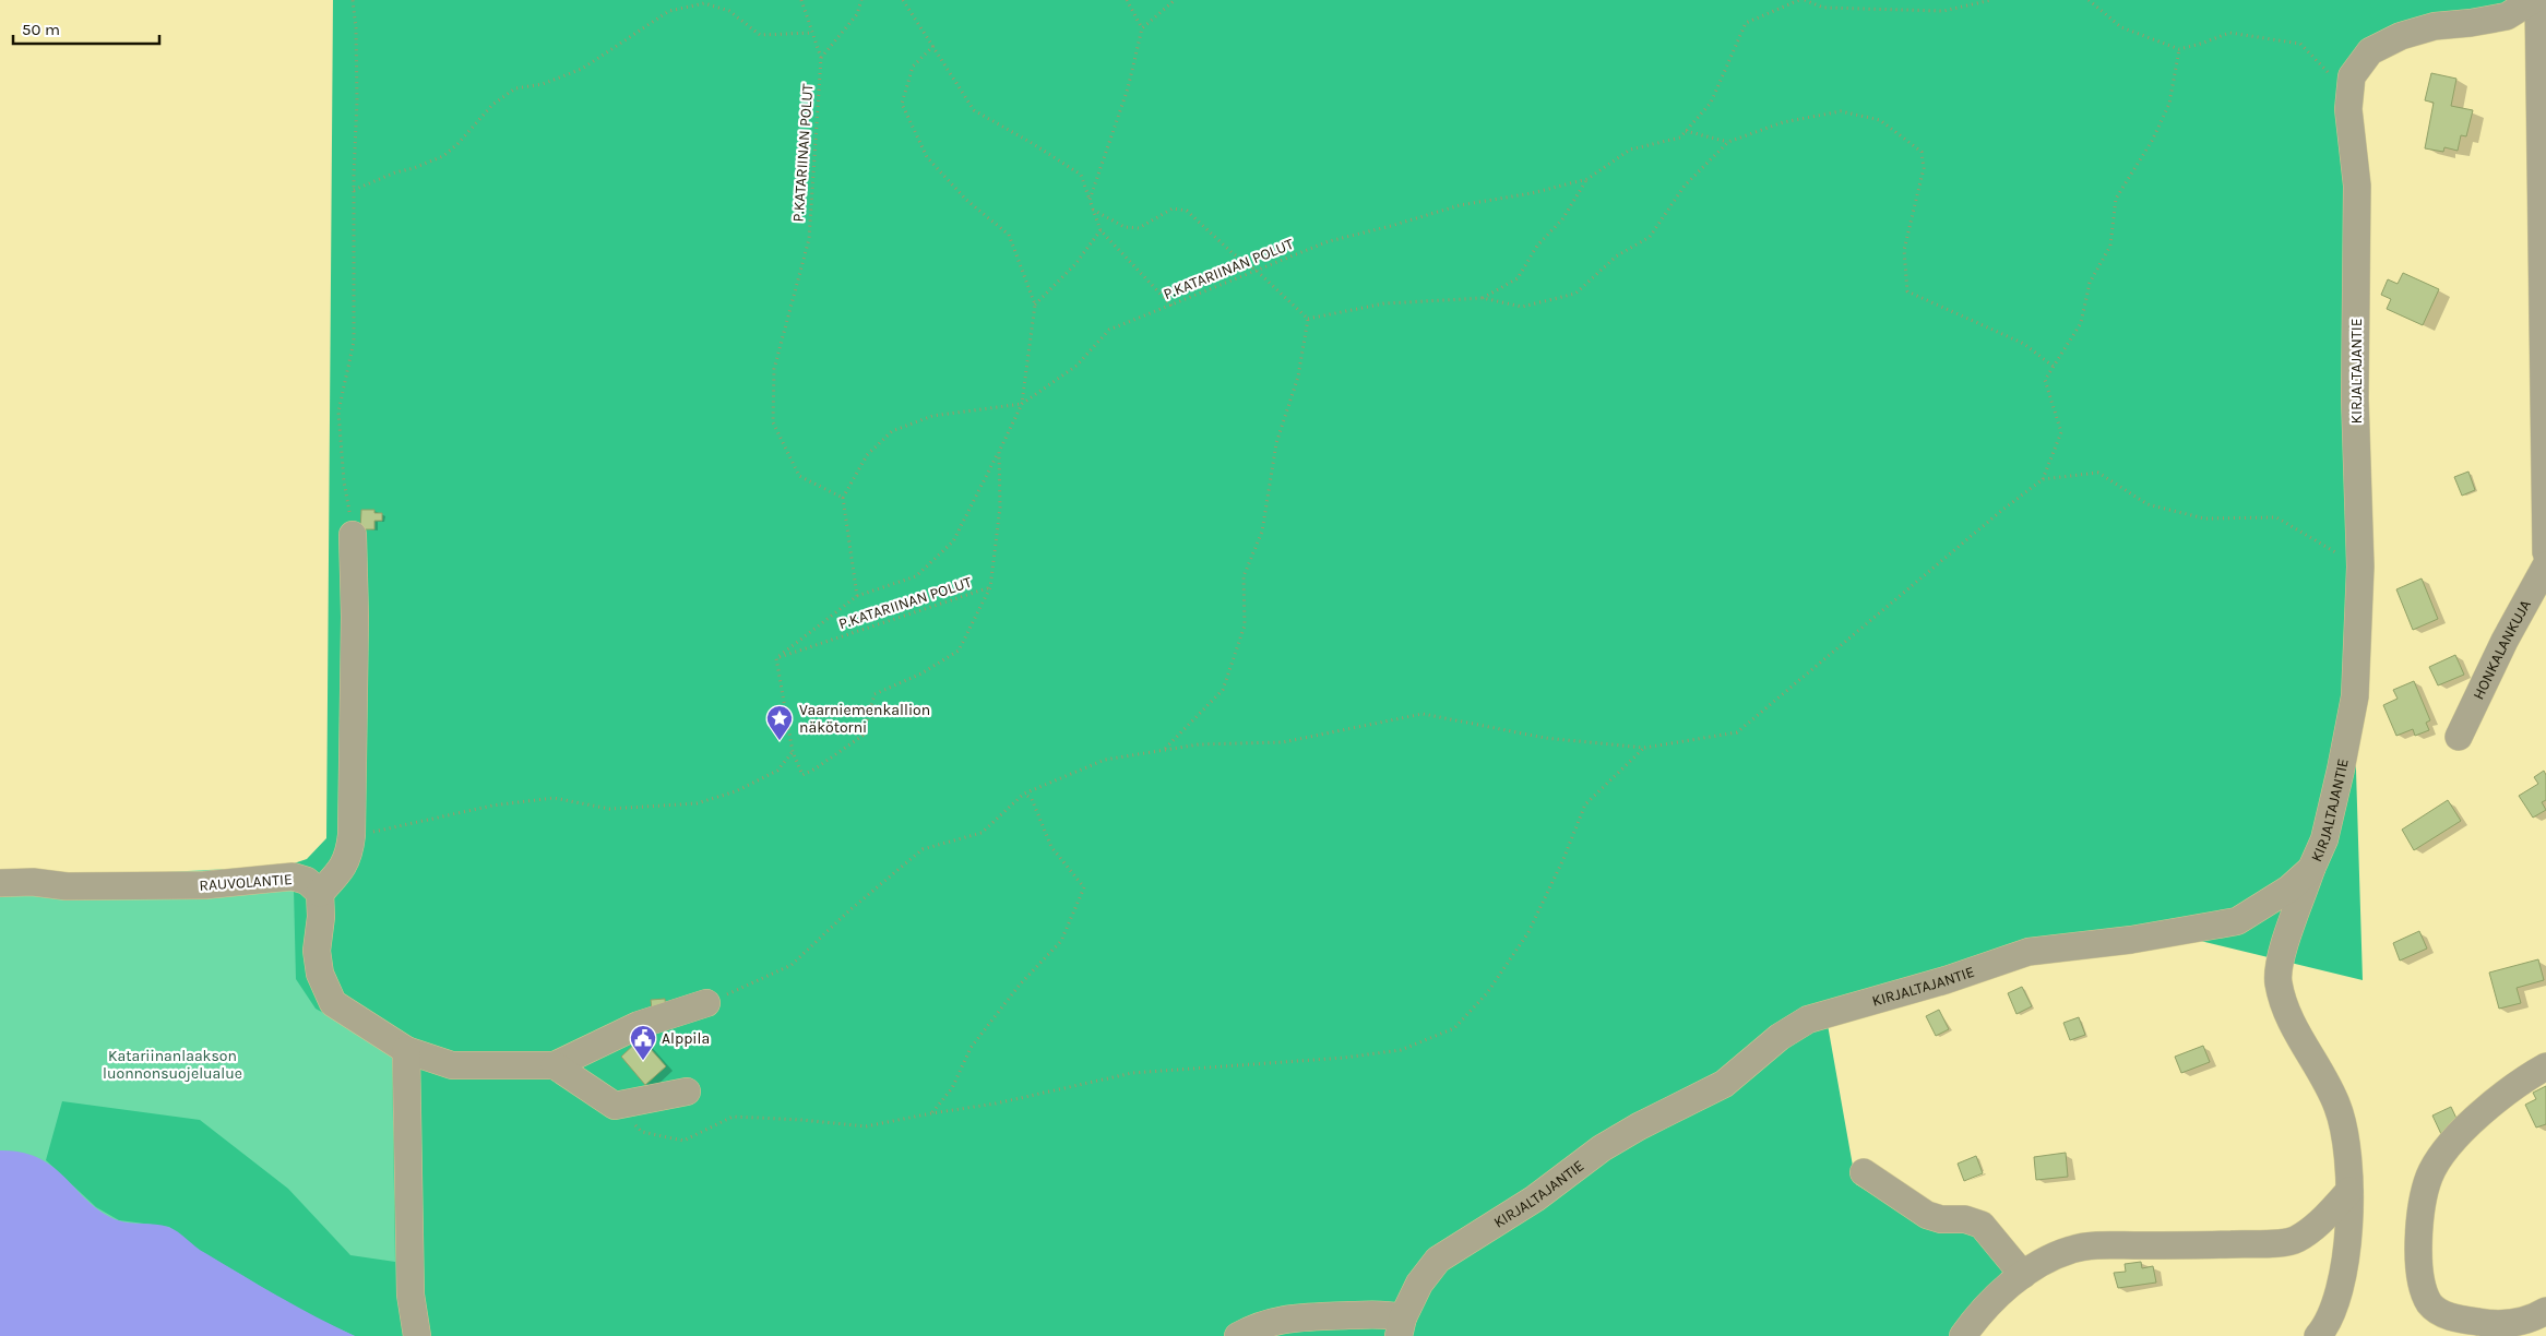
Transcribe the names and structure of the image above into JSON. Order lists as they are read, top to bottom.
{
  "streets": {
    "street": ["KIRJALTAJANTIE", "HONKALANKUJA", "RAUVOLANTIE"],
    "path": ["P.KATARIINAN POLUT"]
  },
  "parks": ["Katariinanlaakson luonnonsuojelualue"],
  "places": {
    "place": ["Vaarniemenkallion näkötorni"],
    "public building": ["Alppila"]
  },
  "scale_bar": "50 m"
}
